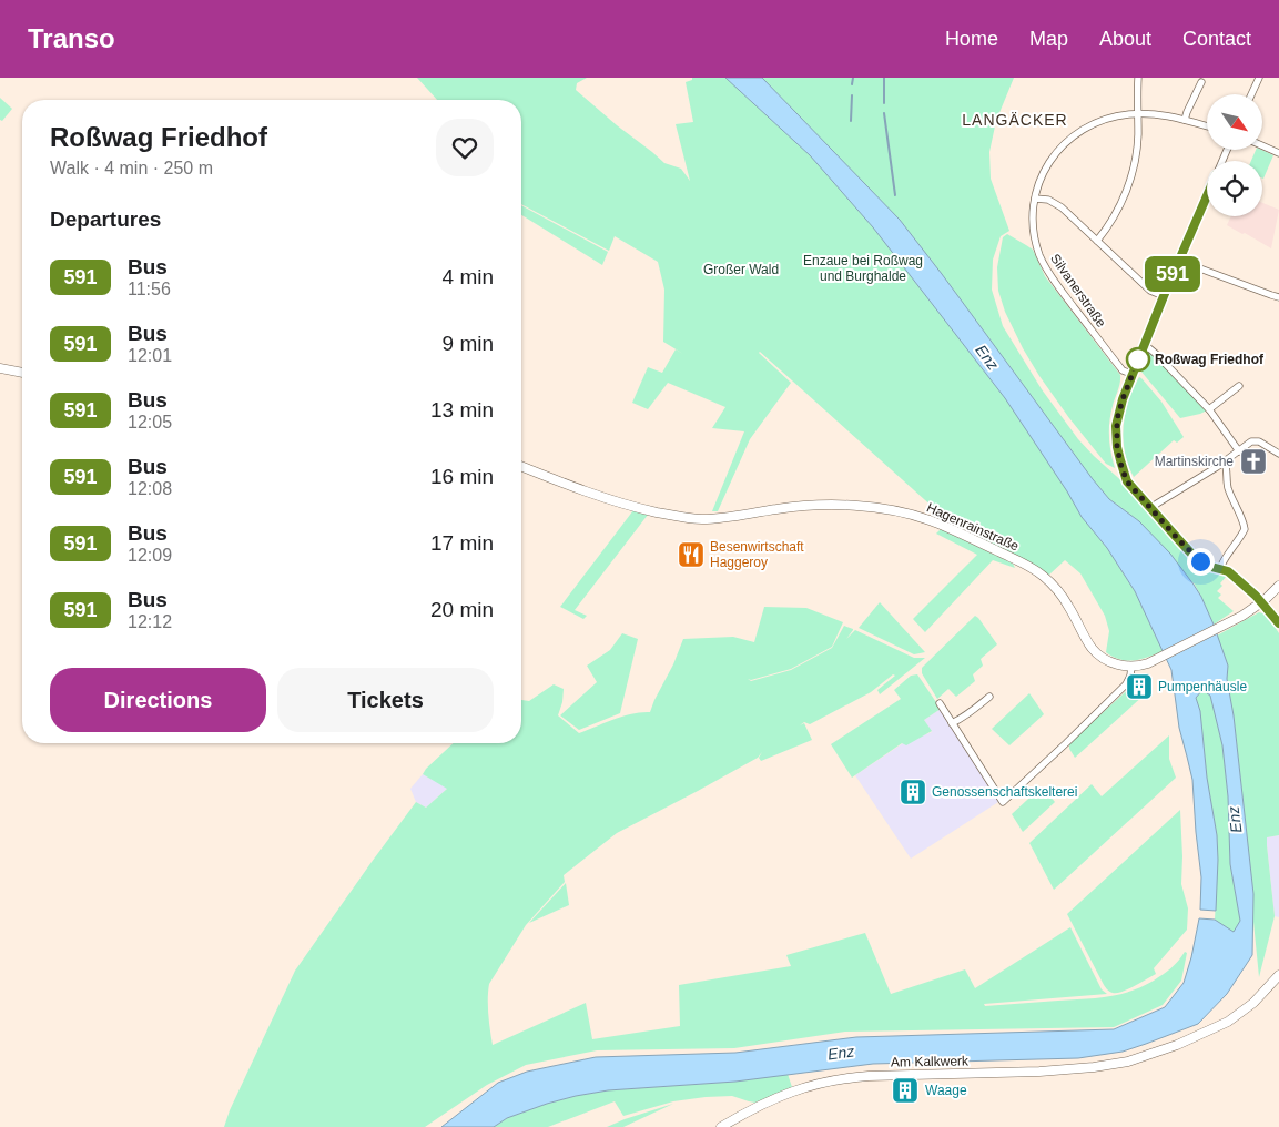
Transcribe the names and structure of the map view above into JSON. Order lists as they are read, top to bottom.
{
  "streets": {
    "street": ["Silvanerstraße", "Hagenrainstraße", "Am Kalkwerk"]
  },
  "districts": ["LANGÄCKER"],
  "water": ["Enz"],
  "parks": ["Enzaue bei Roßwag und Burghalde", "Großer Wald"],
  "places": {
    "other": ["Roßwag Friedhof"],
    "church": ["Martinskirche"],
    "restaurant": ["Besenwirtschaft Haggeroy"],
    "building": ["Pumpenhäusle", "Genossenschaftskelterei", "Waage"]
  },
  "lines": ["bus line 591"],
  "north": "bottom right",
  "page": {
    "header": "Transo",
    "nav": [
      "Home",
      "Map",
      "About",
      "Contact"
    ],
    "on_map": "591",
    "heading": [
      ["Roßwag Friedhof", "Walk · 4 min · 250 m"],
      "Departures"
    ],
    "list": [
      {
        "mark": "591",
        "name": "Bus",
        "note": "11:56",
        "value": "4 min"
      },
      {
        "mark": "591",
        "name": "Bus",
        "note": "12:01",
        "value": "9 min"
      },
      {
        "mark": "591",
        "name": "Bus",
        "note": "12:05",
        "value": "13 min"
      },
      {
        "mark": "591",
        "name": "Bus",
        "note": "12:08",
        "value": "16 min"
      },
      {
        "mark": "591",
        "name": "Bus",
        "note": "12:09",
        "value": "17 min"
      },
      {
        "mark": "591",
        "name": "Bus",
        "note": "12:12",
        "value": "20 min"
      }
    ],
    "buttons": ["Directions", "Tickets"]
  }
}
